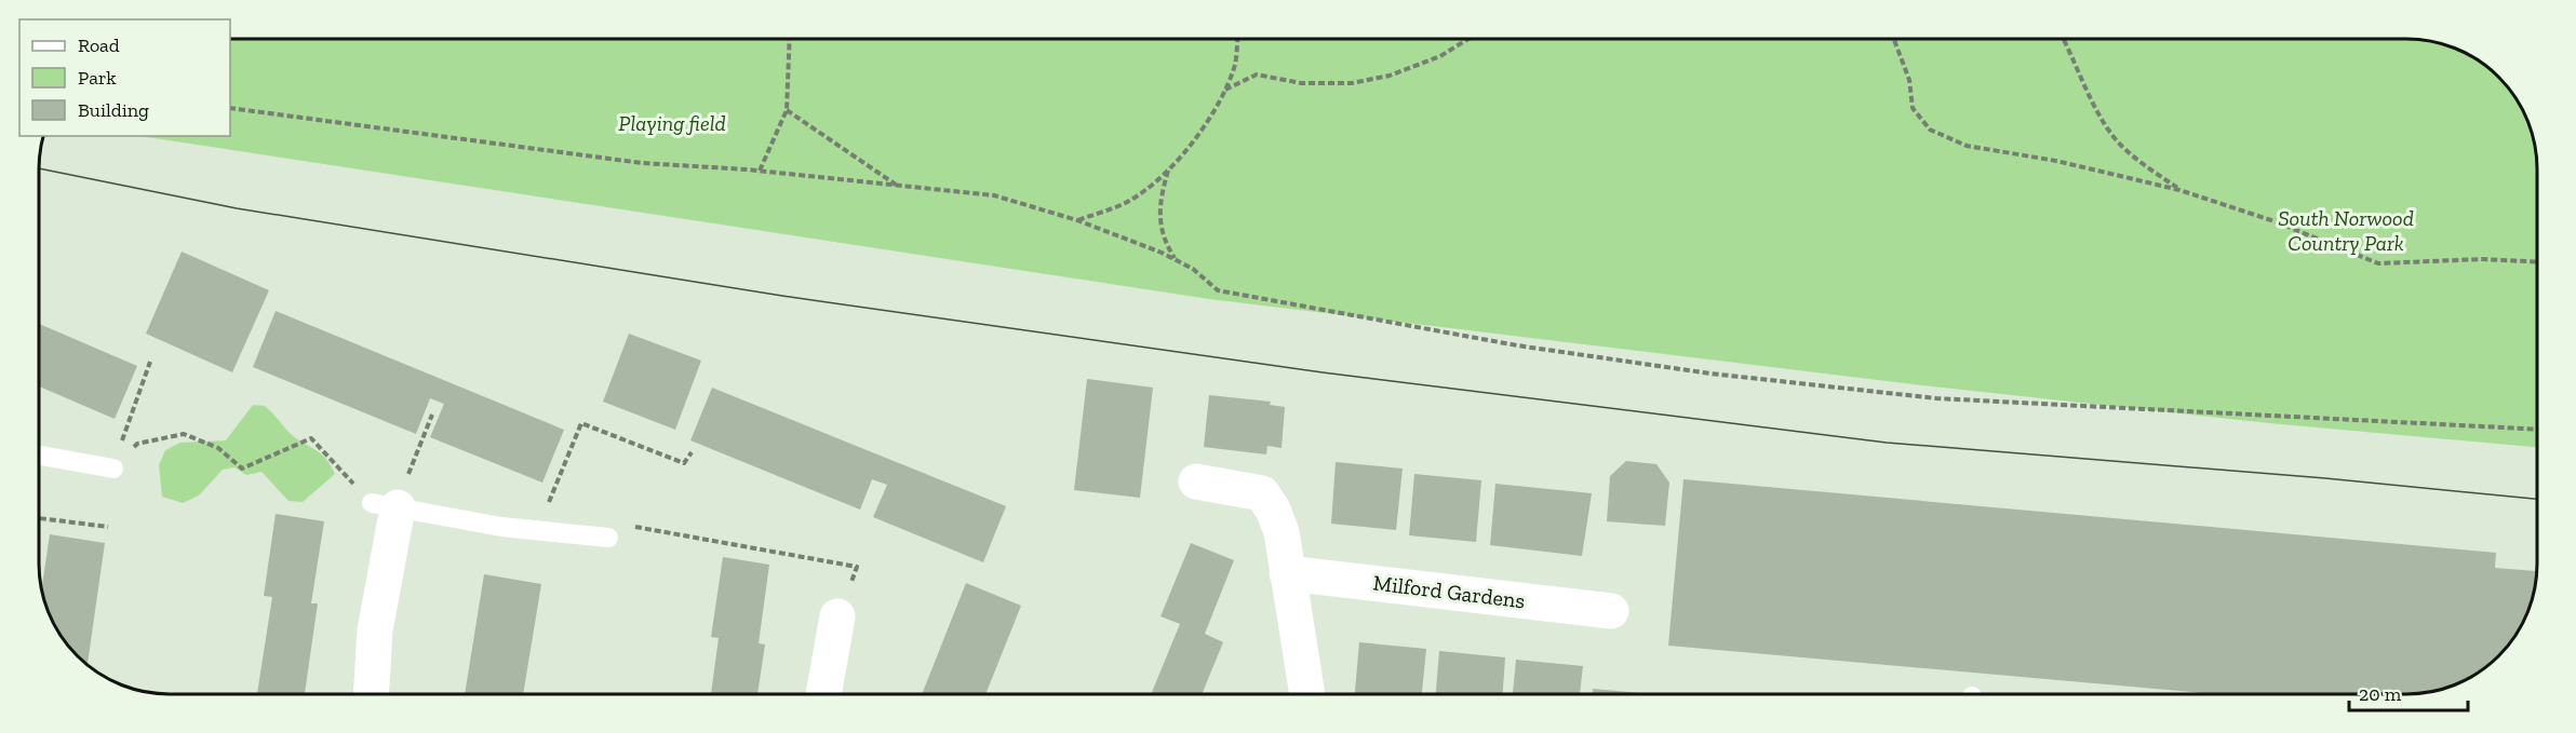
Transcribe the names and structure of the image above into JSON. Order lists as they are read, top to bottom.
{
  "streets": {
    "street": ["Milford Gardens"]
  },
  "parks": ["Playing field", "South Norwood Country Park"],
  "legend": ["Road", "Park", "Building"],
  "scale_bar": "20 m"
}
